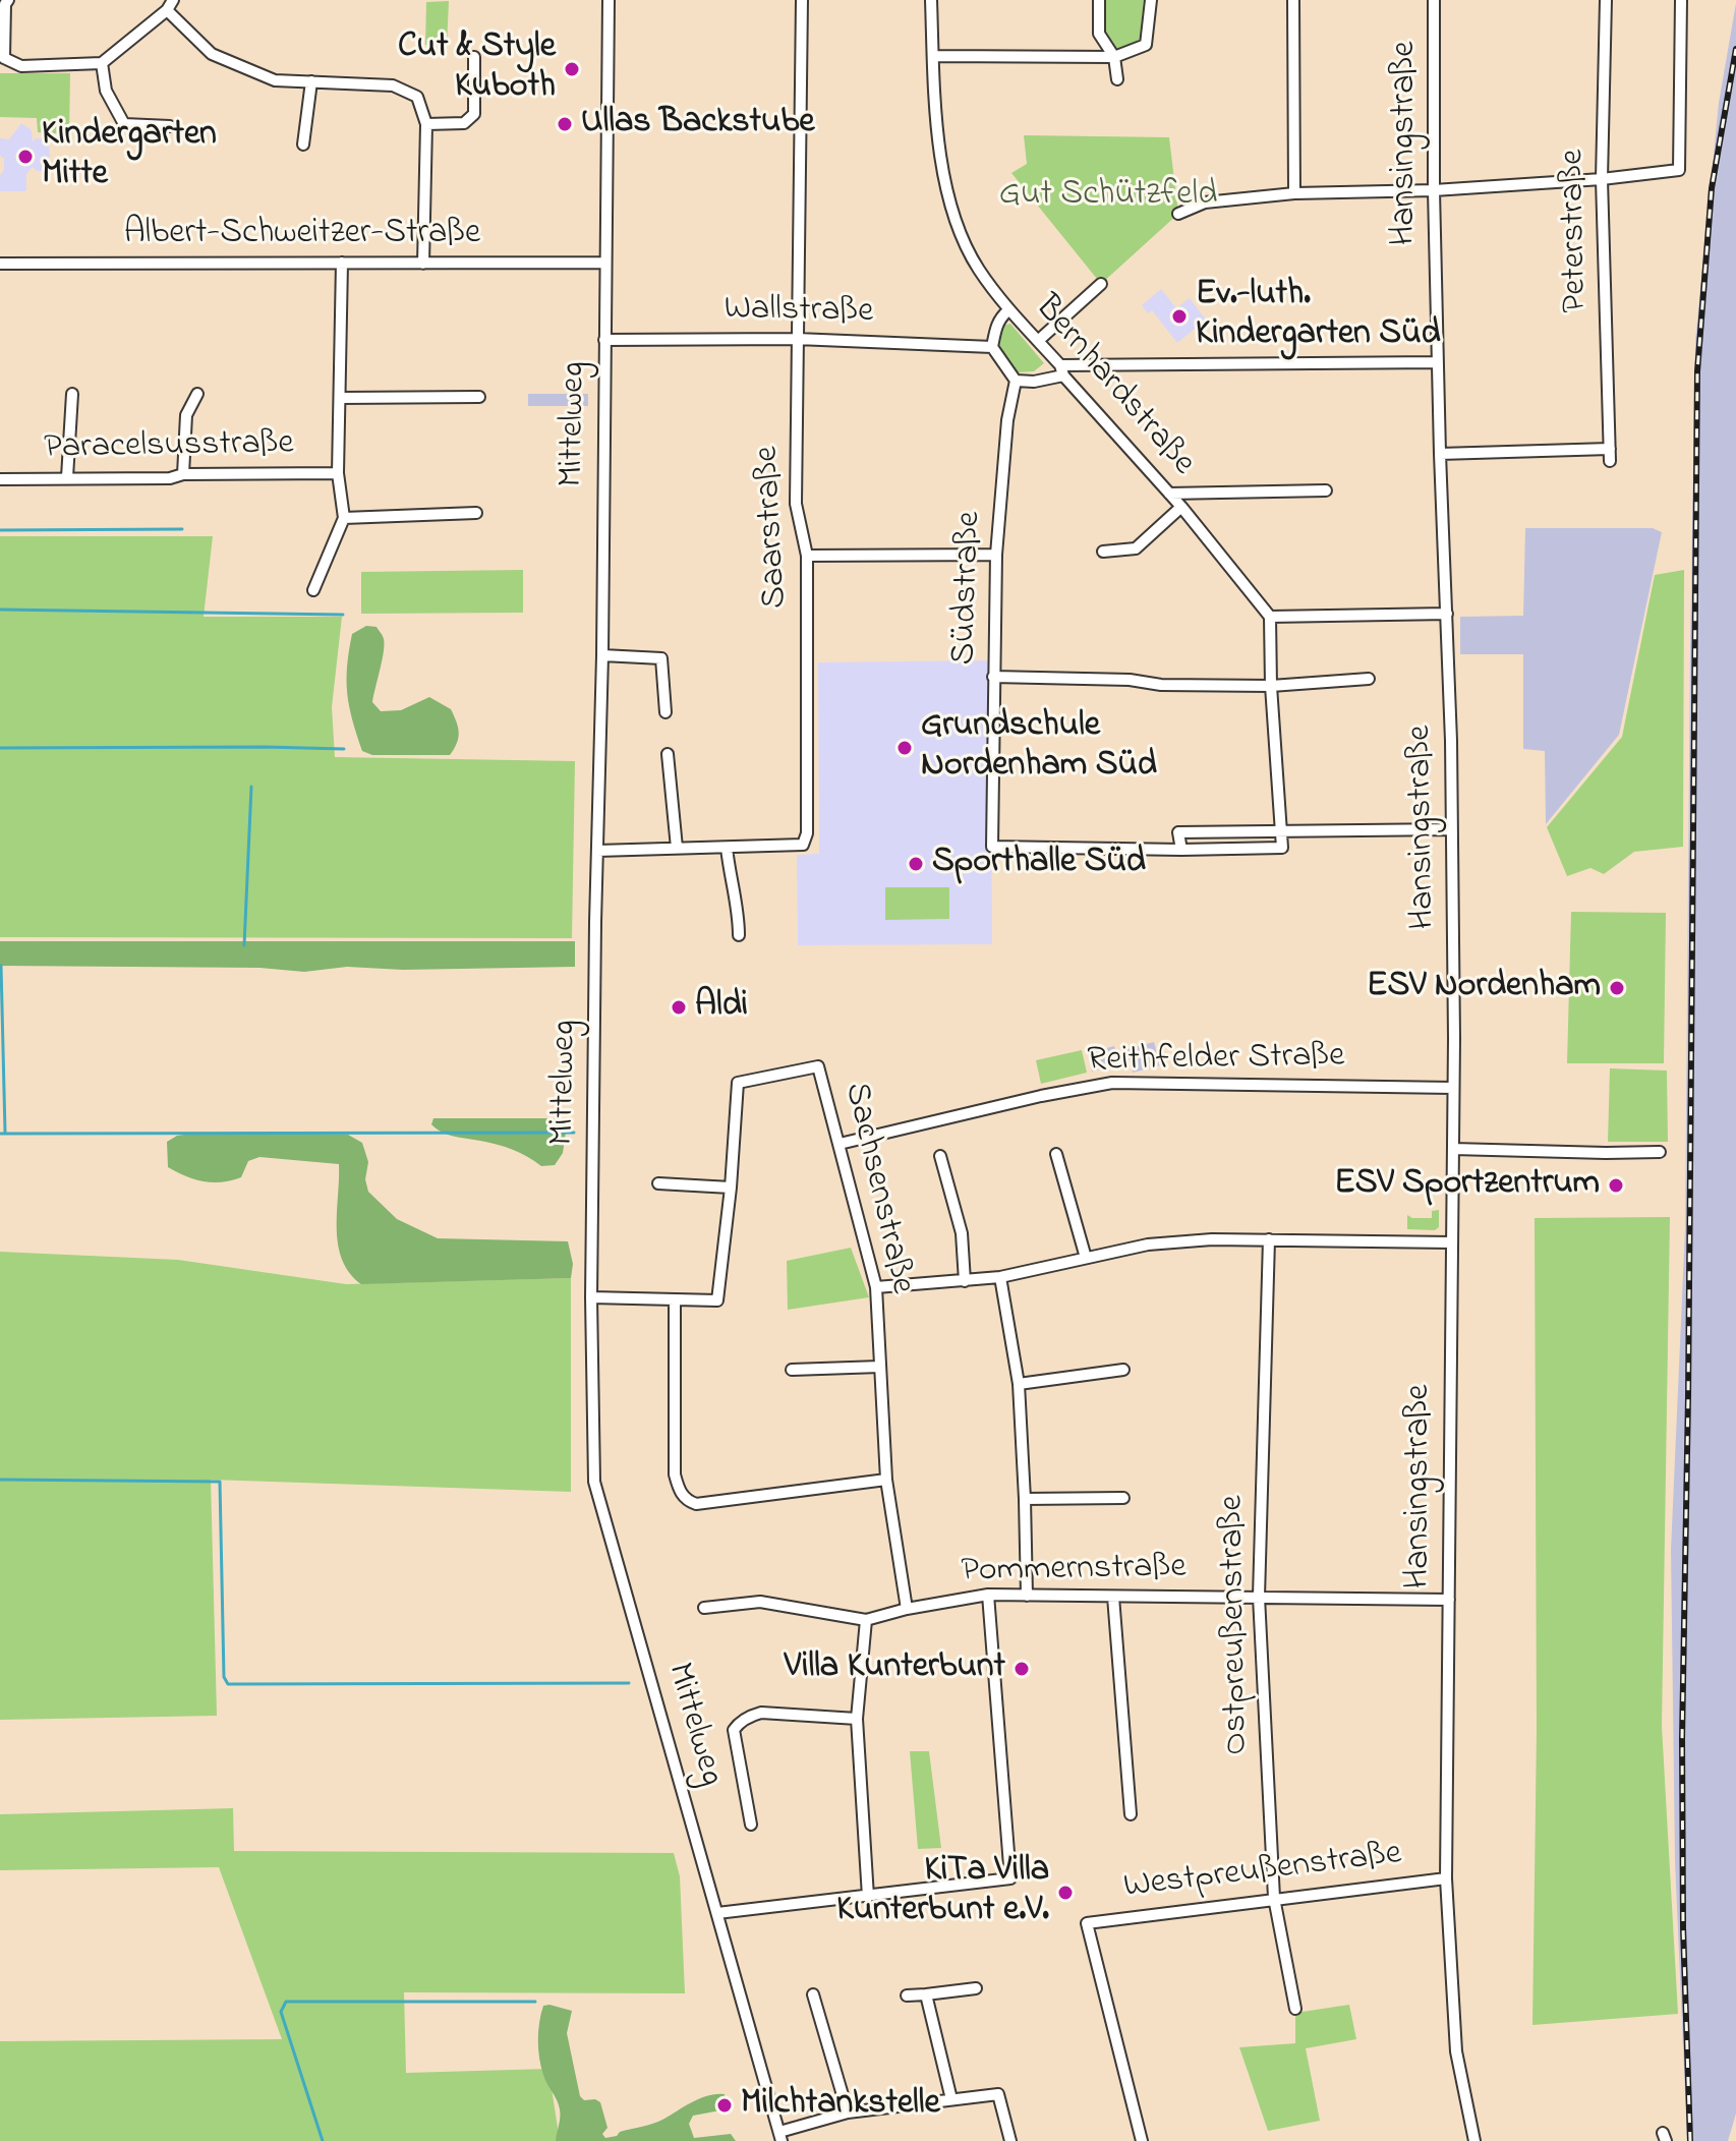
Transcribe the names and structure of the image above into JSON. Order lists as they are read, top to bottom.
{
  "streets": {
    "street": [
      "Hansingstraße",
      "Peterstraße",
      "Albert-Schweitzer-Straße",
      "Wallstraße",
      "Bernhardstraße",
      "Mittelweg",
      "Paracelsusstraße",
      "Saarstraße",
      "Südstraße",
      "Reithfelder Straße",
      "Sachsenstraße",
      "Pommernstraße",
      "Ostpreußenstraße",
      "Westpreußenstraße"
    ]
  },
  "crossings": [
    ["Hansingstraße", "Peterstraße"],
    ["Hansingstraße", "Reithfelder Straße"],
    ["Hansingstraße", "Pommernstraße"],
    ["Hansingstraße", "Westpreußenstraße"],
    ["Albert-Schweitzer-Straße", "Mittelweg"],
    ["Wallstraße", "Mittelweg"],
    ["Wallstraße", "Saarstraße"],
    ["Mittelweg", "Saarstraße"],
    ["Mittelweg", "Sachsenstraße"],
    ["Reithfelder Straße", "Sachsenstraße"],
    ["Sachsenstraße", "Pommernstraße"],
    ["Pommernstraße", "Ostpreußenstraße"],
    ["Ostpreußenstraße", "Westpreußenstraße"]
  ],
  "parks": ["Gut Schützfeld"],
  "places": [
    "Cut & Style Kuboth",
    "Ullas Backstube",
    "Kindergarten Mitte",
    "Ev.-luth. Kindergarten Süd",
    "Grundschule Nordenham Süd",
    "Sporthalle Süd",
    "ESV Nordenham",
    "Aldi",
    "ESV Sportzentrum",
    "Villa Kunterbunt",
    "KiTa Villa Kunterbunt e.V.",
    "Milchtankstelle"
  ]
}
